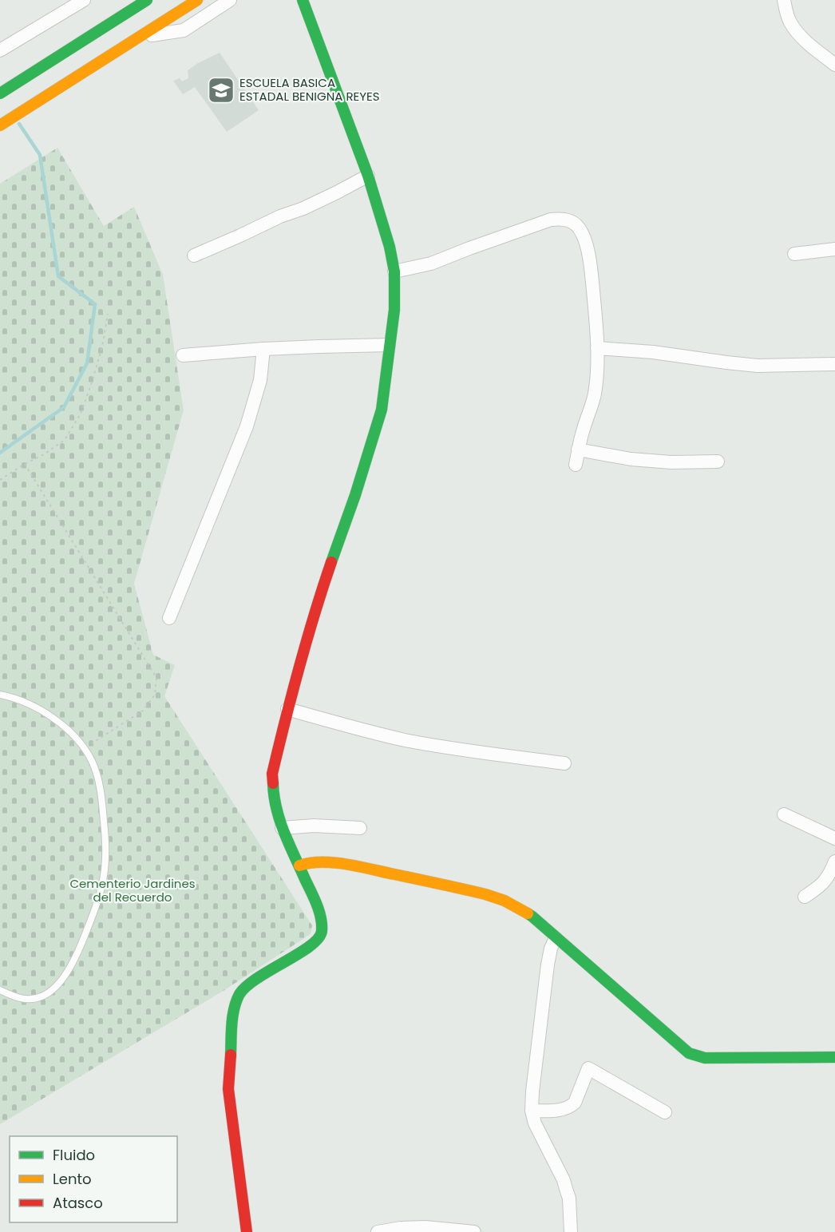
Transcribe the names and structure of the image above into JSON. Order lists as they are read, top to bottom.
{
  "parks": ["Cementerio Jardines del Recuerdo"],
  "places": {
    "school or university": ["ESCUELA BASICA ESTADAL BENIGNA REYES"]
  },
  "legend": ["Fluido", "Lento", "Atasco"]
}
